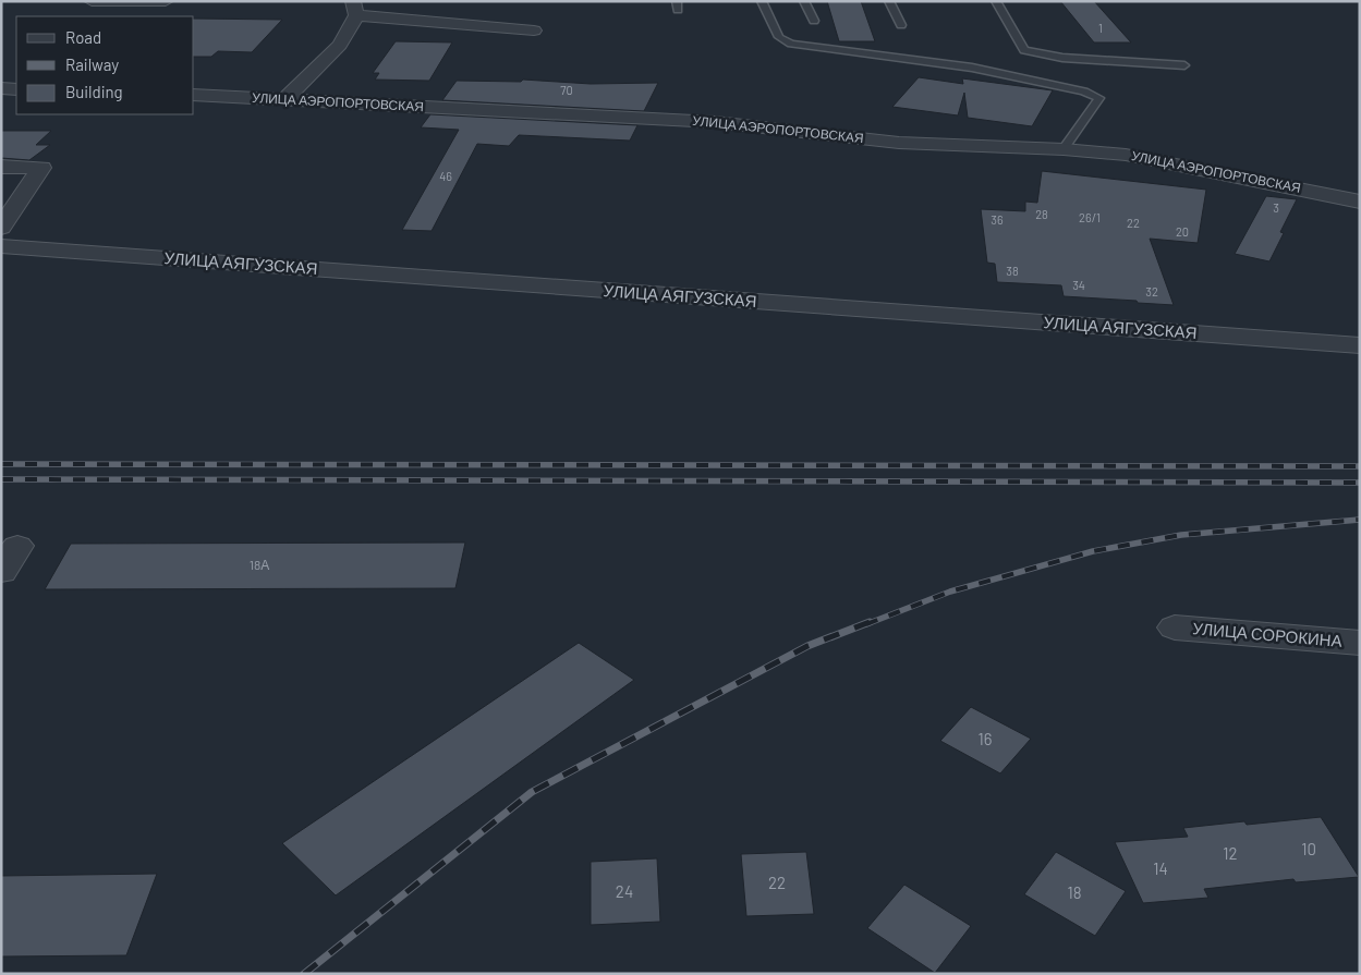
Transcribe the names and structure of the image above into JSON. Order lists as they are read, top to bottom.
{
  "streets": {
    "street": ["УЛИЦА АЭРОПОРТОВСКАЯ", "УЛИЦА АЯГУЗСКАЯ", "УЛИЦА СОРОКИНА"]
  },
  "house_numbers": [
    "1",
    "70",
    "46",
    "3",
    "28",
    "26/1",
    "36",
    "22",
    "20",
    "38",
    "34",
    "32",
    "18А",
    "16",
    "10",
    "12",
    "14",
    "22",
    "24",
    "18"
  ],
  "legend": ["Road", "Railway", "Building"]
}
